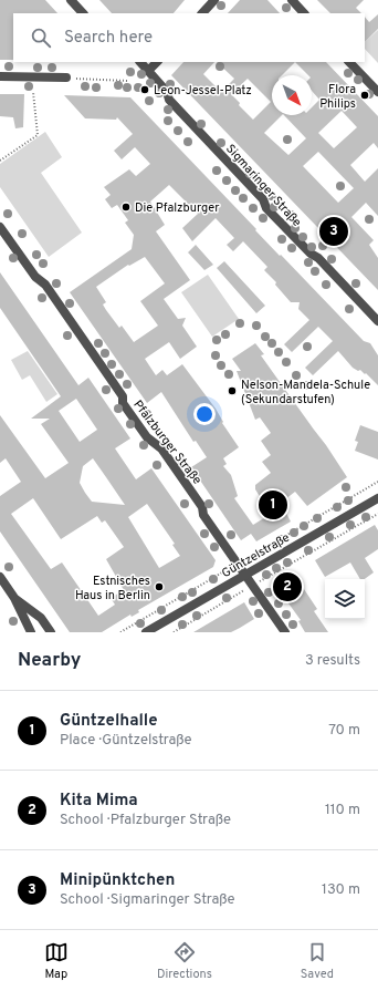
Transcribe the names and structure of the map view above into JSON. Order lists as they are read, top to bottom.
{
  "streets": {
    "street": ["Sigmaringer Straße", "Pfalzburger Straße", "Güntzelstraße"]
  },
  "crossings": [
    ["Pfalzburger Straße", "Güntzelstraße"]
  ],
  "places": [
    "Leon-Jessel-Platz",
    "Flora Philips",
    "Die Pfalzburger",
    "Nelson-Mandela-Schule (Sekundarstufen)",
    "Estnisches Haus in Berlin"
  ],
  "north": "bottom right",
  "page": {
    "search": "Search here",
    "pins": ["3", "1", "2"],
    "heading": ["Nearby", "3 results"],
    "list": [
      {
        "mark": "1",
        "name": "Güntzelhalle",
        "note": "Place · Güntzelstraße",
        "value": "70 m"
      },
      {
        "mark": "2",
        "name": "Kita Mima",
        "note": "School · Pfalzburger Straße",
        "value": "110 m"
      },
      {
        "mark": "3",
        "name": "Minipünktchen",
        "note": "School · Sigmaringer Straße",
        "value": "130 m"
      }
    ],
    "nav": ["Map", "Directions", "Saved"]
  }
}
